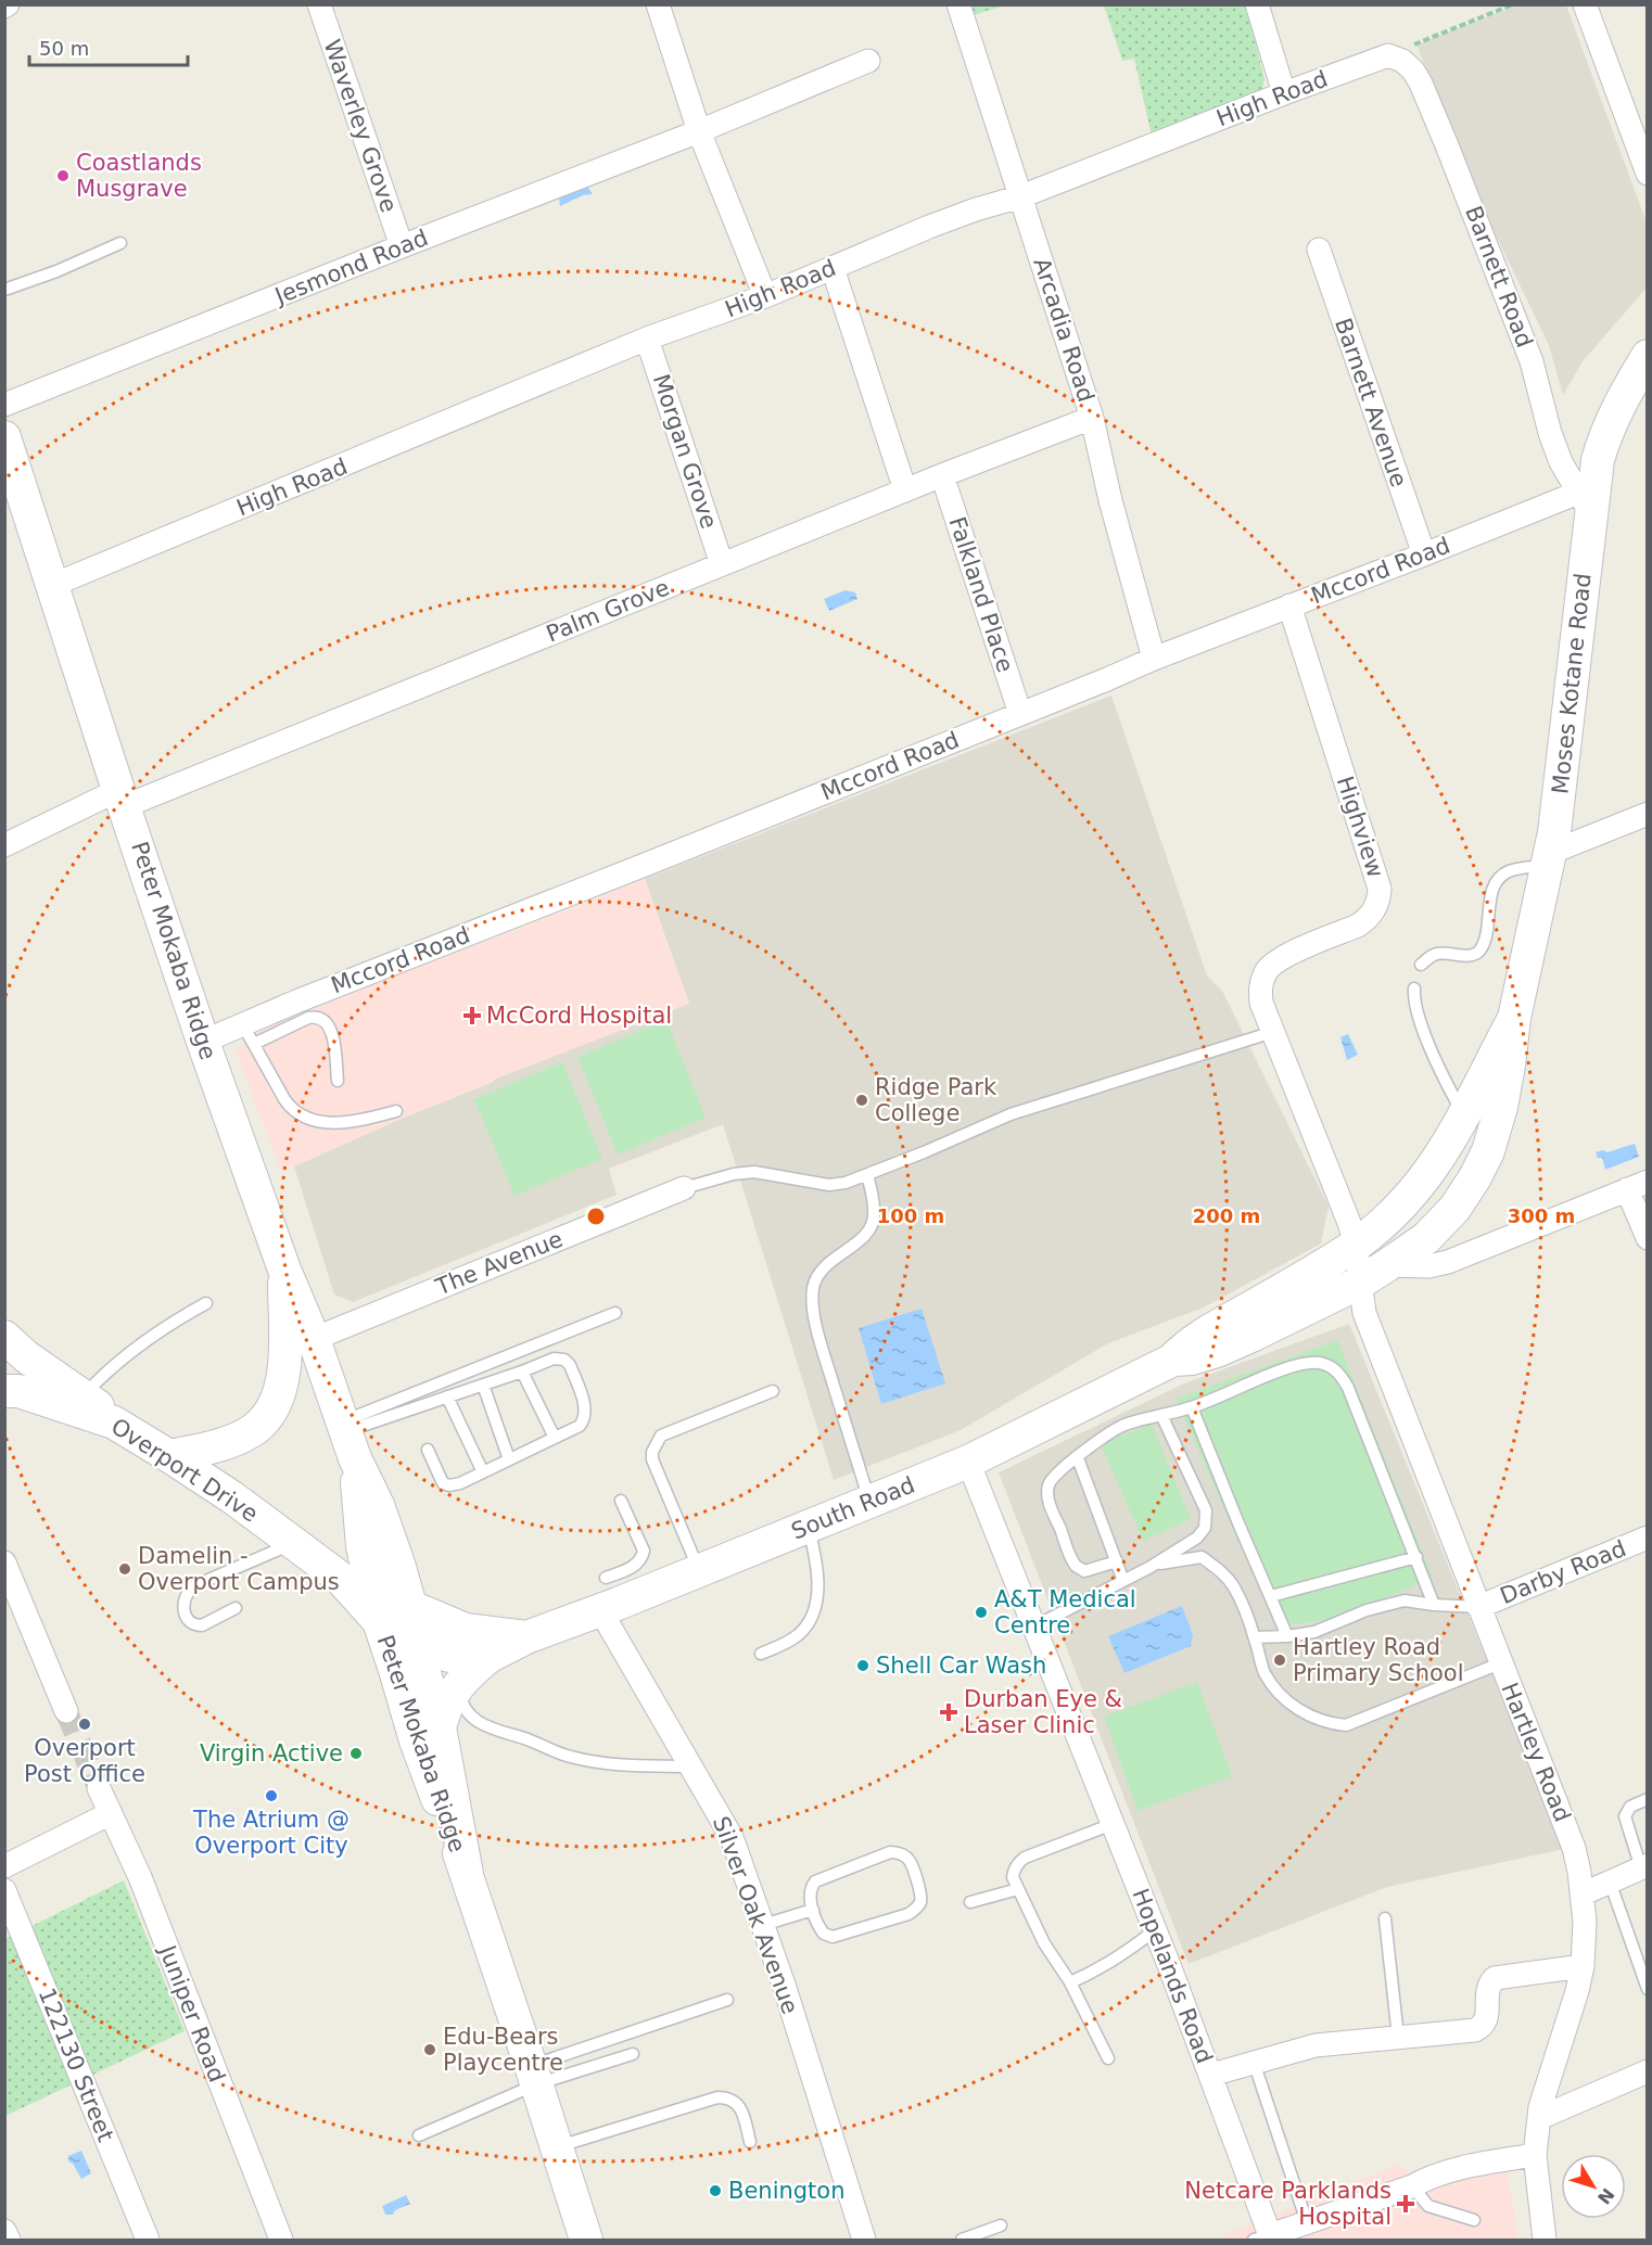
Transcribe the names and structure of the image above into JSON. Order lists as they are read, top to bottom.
{
  "streets": {
    "main road": [
      "Moses Kotane Road",
      "Peter Mokaba Ridge",
      "Overport Drive",
      "South Road"
    ],
    "street": [
      "High Road",
      "Waverley Grove",
      "Jesmond Road",
      "Barnett Road",
      "Arcadia Road",
      "Barnett Avenue",
      "Morgan Grove",
      "Mccord Road",
      "Falkland Place",
      "Palm Grove",
      "Highview",
      "The Avenue",
      "Darby Road",
      "Hartley Road",
      "Silver Oak Avenue",
      "Hopelands Road",
      "Juniper Road",
      "122130 Street"
    ]
  },
  "crossings": [
    ["High Road", "Barnett Road"],
    ["High Road", "Arcadia Road"],
    ["High Road", "Morgan Grove"],
    ["High Road", "Peter Mokaba Ridge"],
    ["Waverley Grove", "Jesmond Road"],
    ["Barnett Road", "Mccord Road"],
    ["Barnett Road", "Moses Kotane Road"],
    ["Arcadia Road", "Mccord Road"],
    ["Arcadia Road", "Palm Grove"],
    ["Barnett Avenue", "Mccord Road"],
    ["Morgan Grove", "Palm Grove"],
    ["Mccord Road", "Falkland Place"],
    ["Mccord Road", "Moses Kotane Road"],
    ["Mccord Road", "Highview"],
    ["Mccord Road", "Peter Mokaba Ridge"],
    ["Falkland Place", "Palm Grove"],
    ["Palm Grove", "Peter Mokaba Ridge"],
    ["Moses Kotane Road", "Highview"],
    ["Moses Kotane Road", "South Road"],
    ["Moses Kotane Road", "Hartley Road"],
    ["Highview", "South Road"],
    ["Highview", "Hartley Road"],
    ["Peter Mokaba Ridge", "The Avenue"],
    ["Peter Mokaba Ridge", "Overport Drive"],
    ["Peter Mokaba Ridge", "South Road"],
    ["Overport Drive", "South Road"],
    ["South Road", "Hartley Road"],
    ["South Road", "Silver Oak Avenue"],
    ["South Road", "Hopelands Road"],
    ["Darby Road", "Hartley Road"],
    ["Hartley Road", "Hopelands Road"]
  ],
  "places": {
    "other": [
      "Coastlands Musgrave",
      "Ridge Park College",
      "Damelin - Overport Campus",
      "A&T Medical Centre",
      "Hartley Road Primary School",
      "Shell Car Wash",
      "Overport Post Office",
      "Virgin Active",
      "The Atrium @ Overport City",
      "Edu-Bears Playcentre",
      "Benington"
    ],
    "health": ["McCord Hospital", "Durban Eye & Laser Clinic", "Netcare Parklands Hospital"]
  },
  "scale_bar": "50 m",
  "north": "bottom right",
  "rings": ["100 m", "200 m", "300 m"]
}
